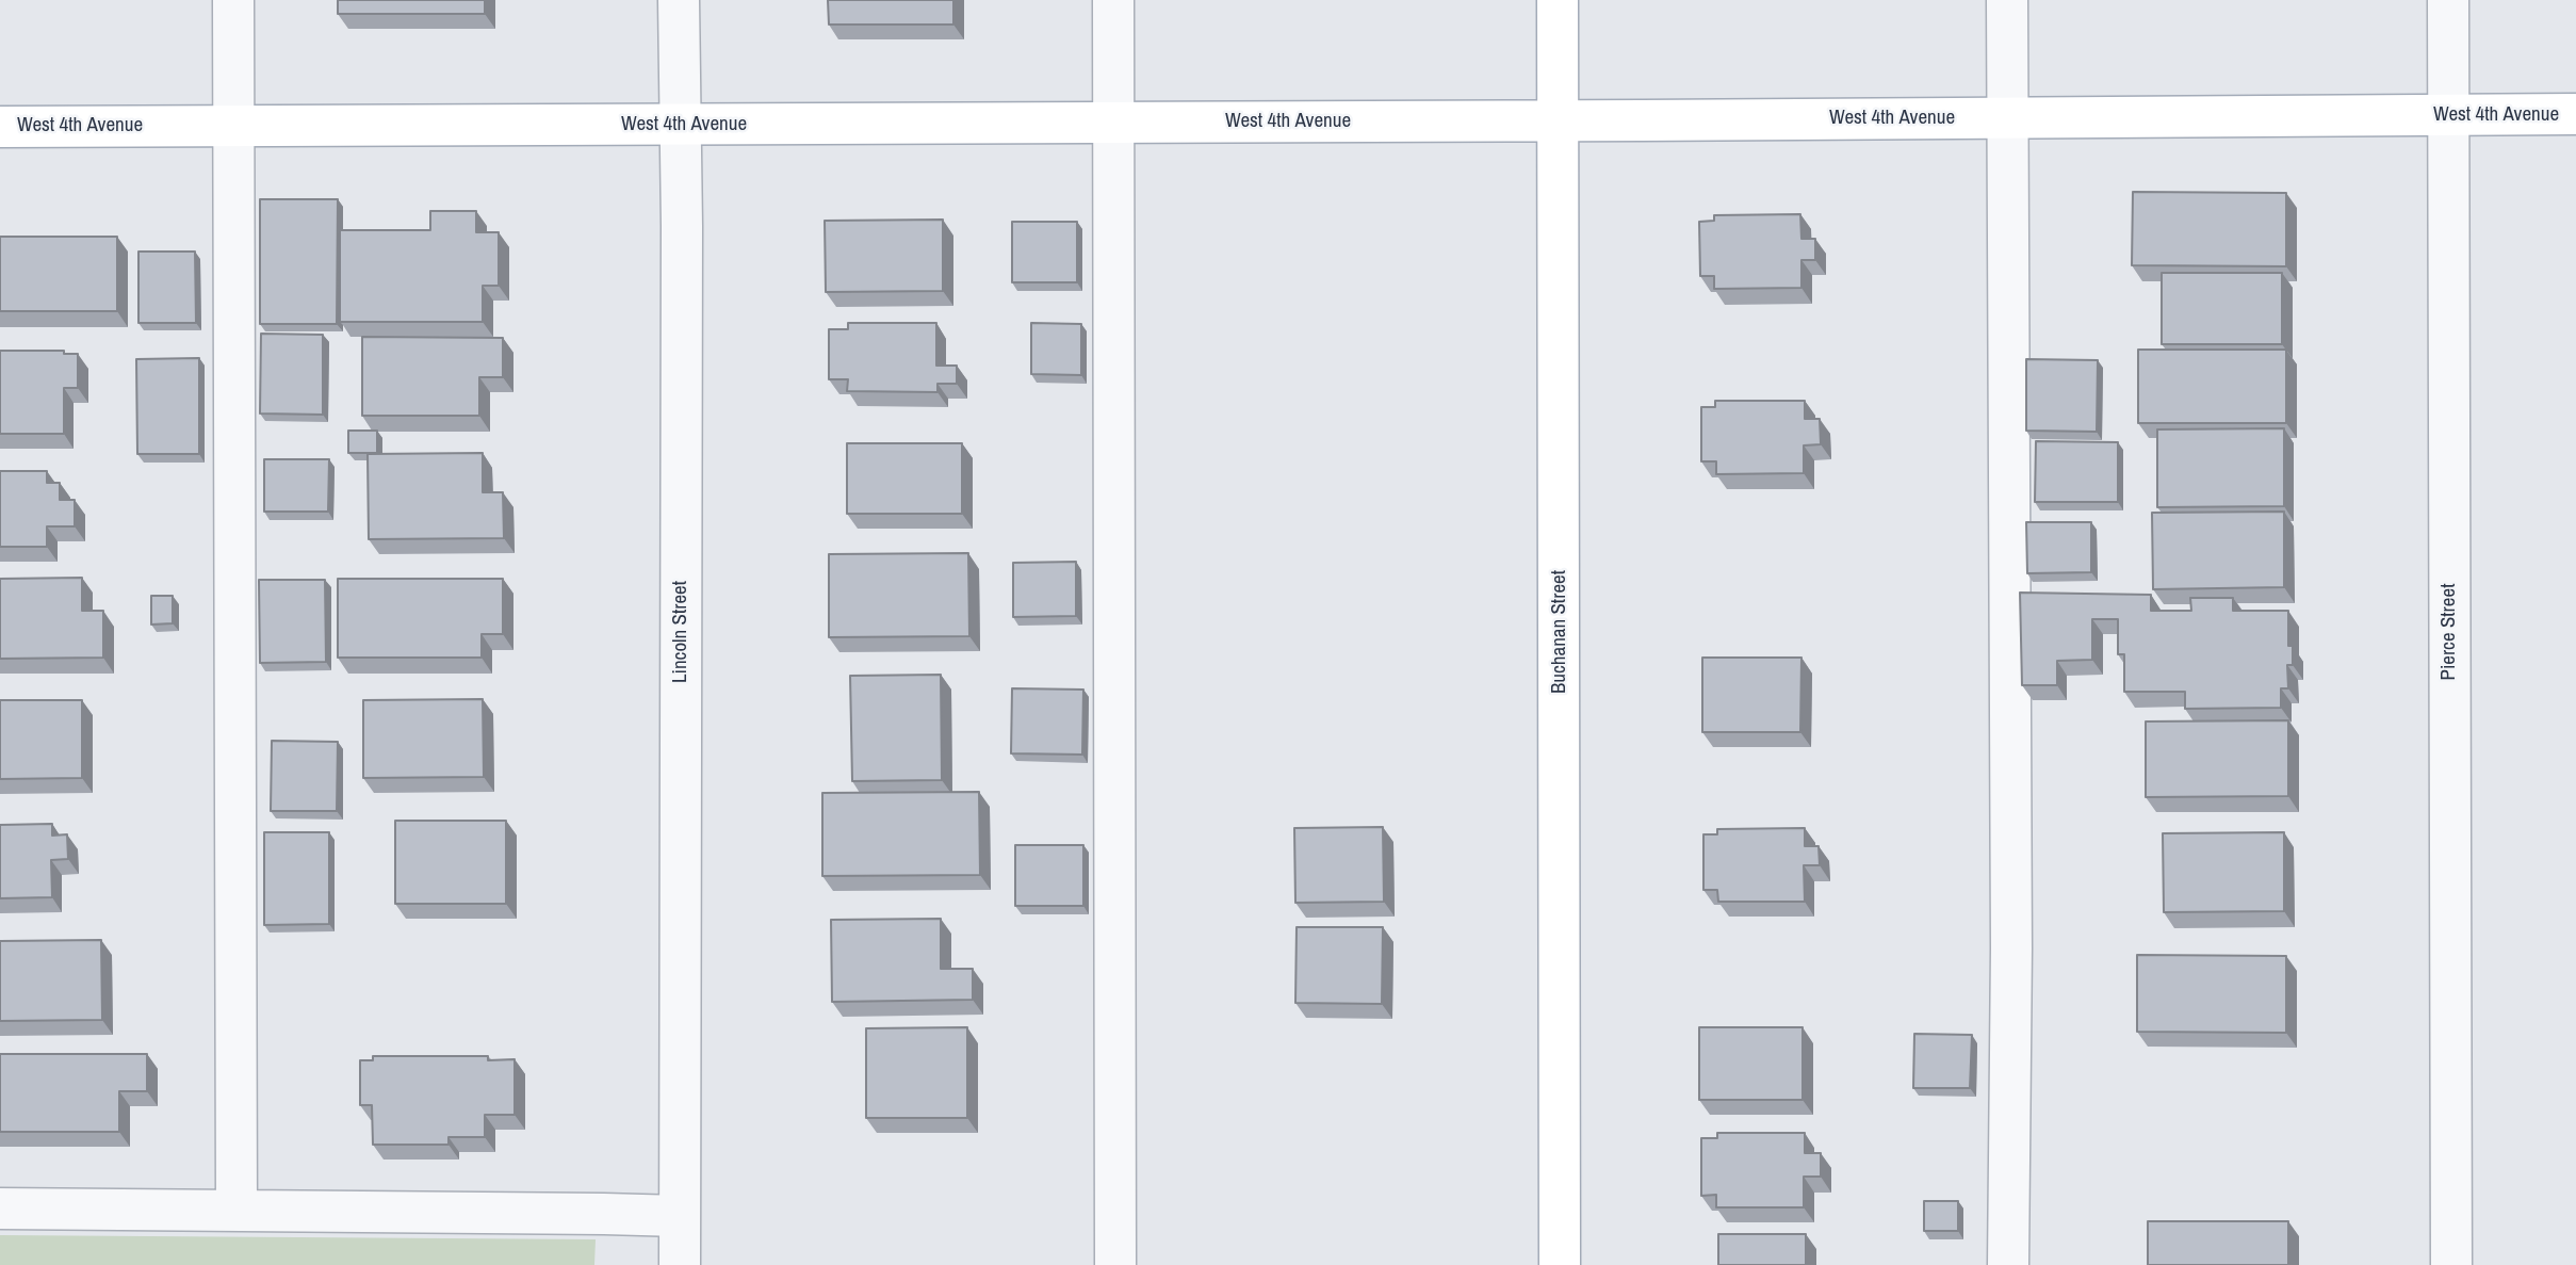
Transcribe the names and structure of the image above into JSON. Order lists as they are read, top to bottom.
{
  "streets": {
    "main road": ["West 4th Avenue", "Buchanan Street"],
    "street": ["Lincoln Street", "Pierce Street"]
  },
  "crossings": [
    ["West 4th Avenue", "Lincoln Street"],
    ["West 4th Avenue", "Buchanan Street"],
    ["West 4th Avenue", "Pierce Street"]
  ]
}
